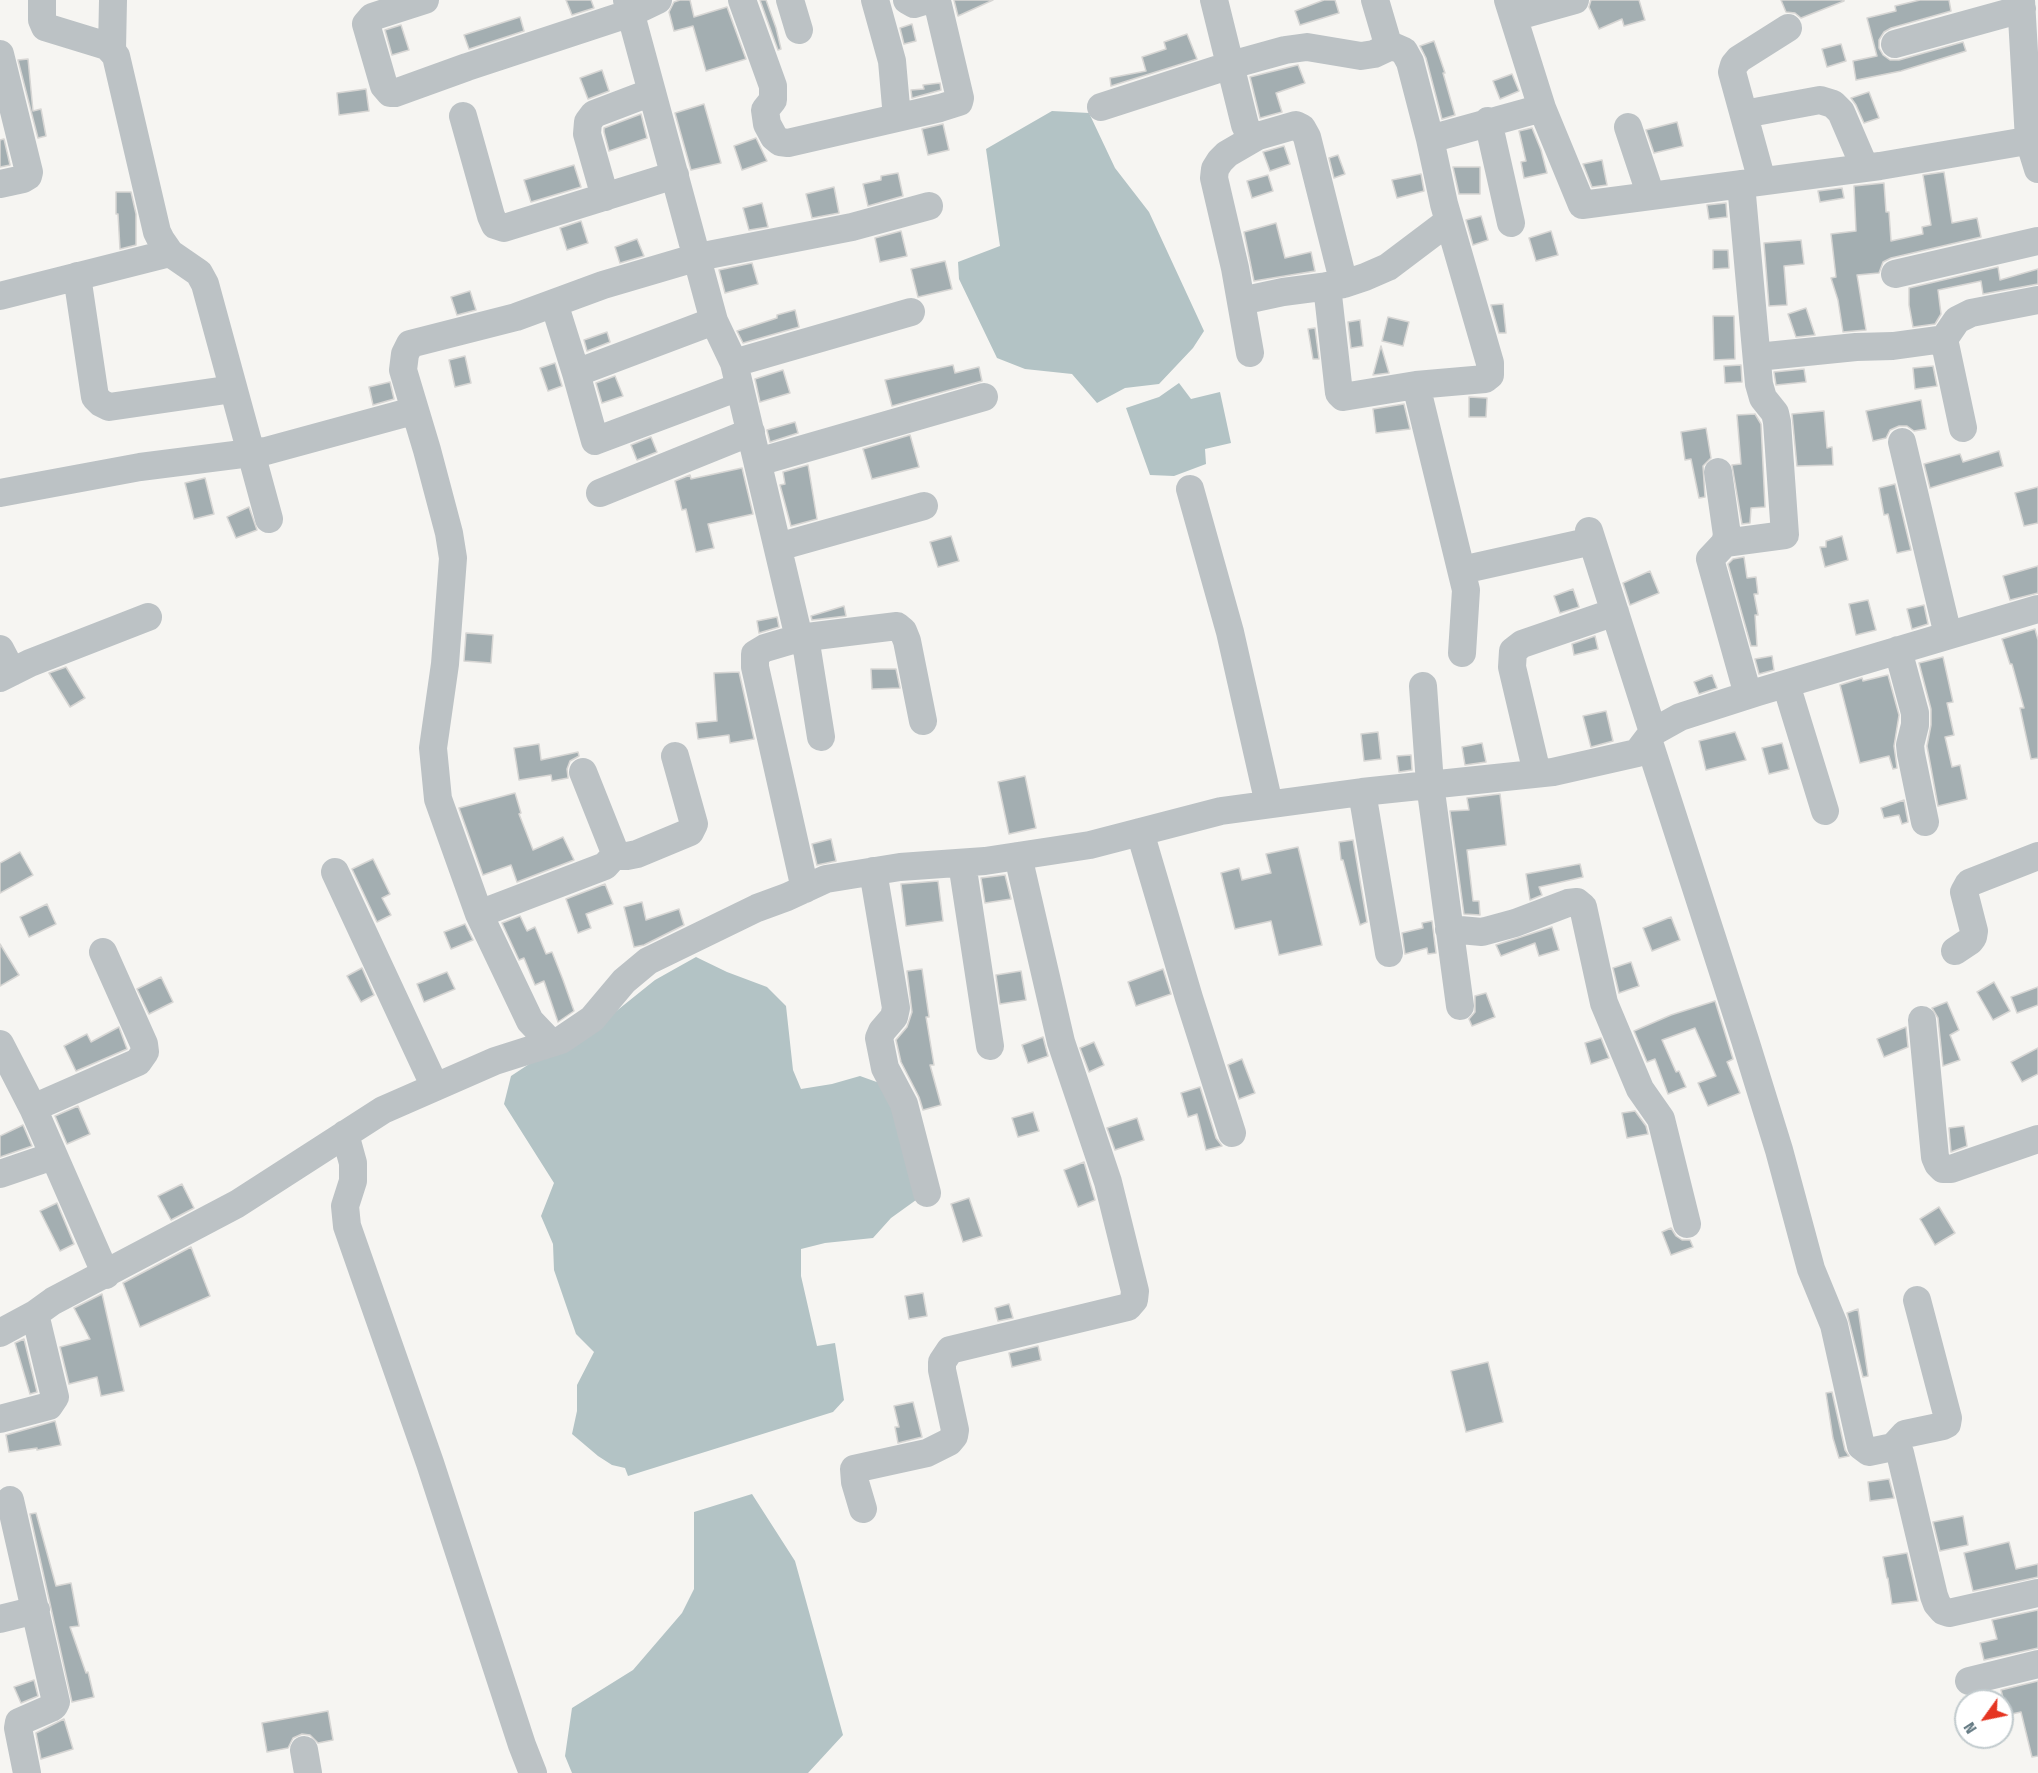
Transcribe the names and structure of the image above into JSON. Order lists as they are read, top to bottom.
{
  "north": "bottom left"
}
